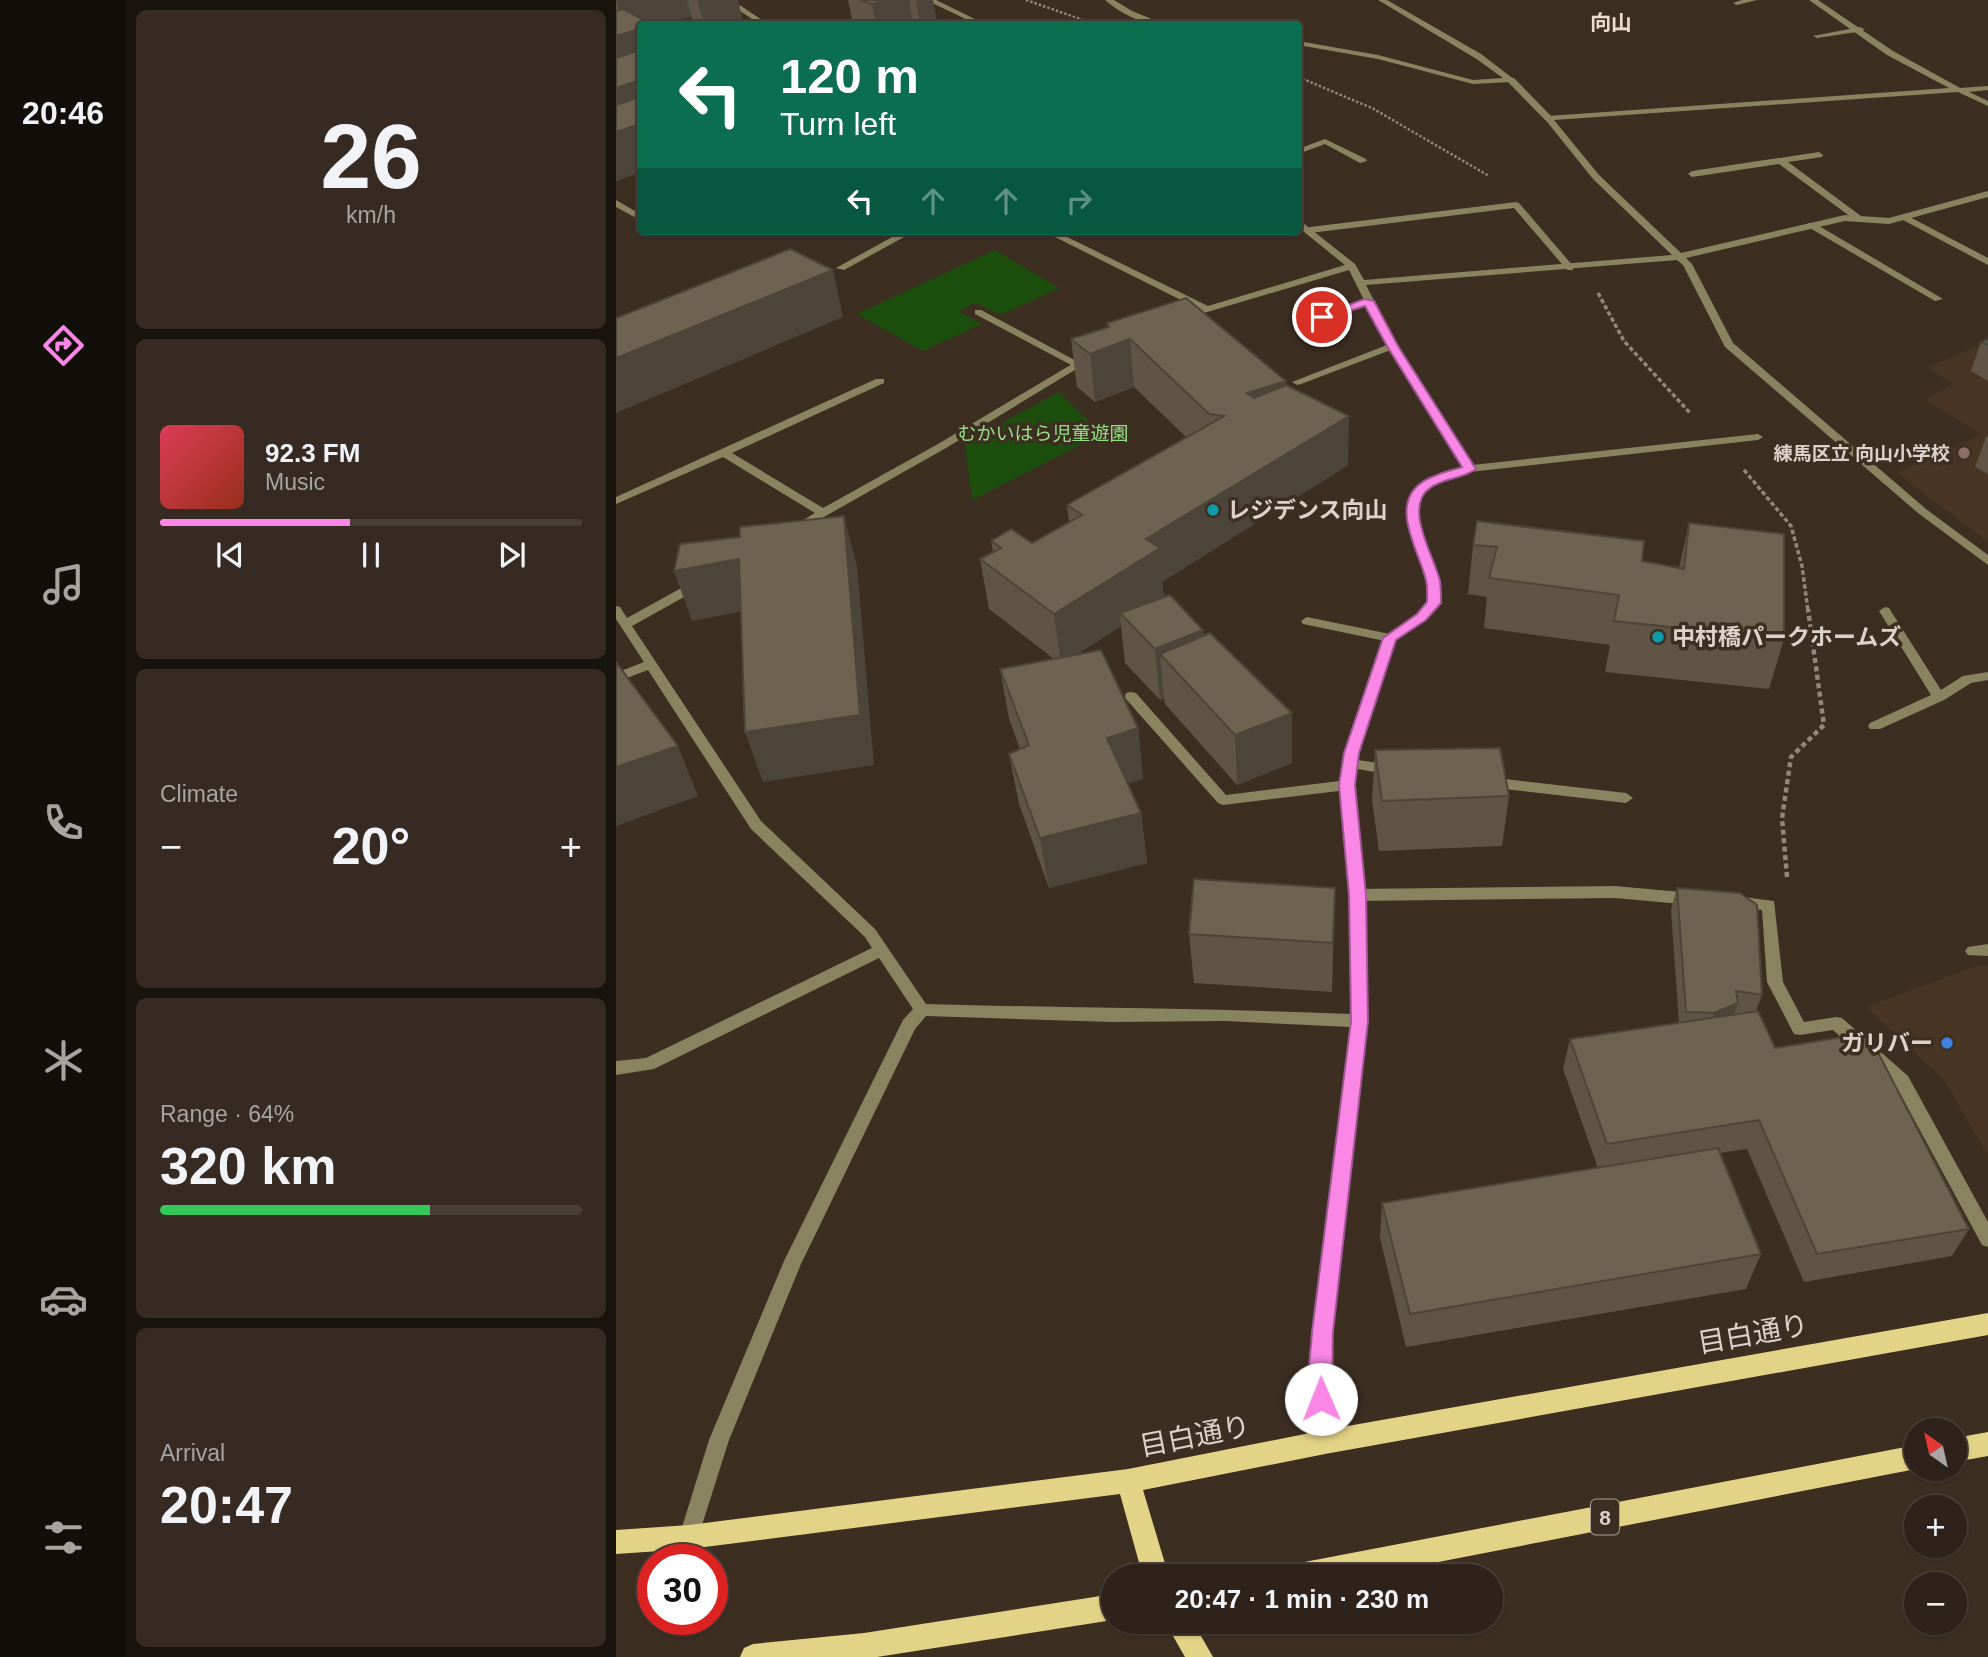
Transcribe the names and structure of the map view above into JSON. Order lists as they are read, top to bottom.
{
  "streets": {
    "main road": ["目白通り", "8"]
  },
  "districts": ["向山"],
  "parks": ["むかいはら児童遊園"],
  "places": [
    "練馬区立 向山小学校",
    "レジデンス向山",
    "中村橋パークホームズ",
    "ガリバー"
  ],
  "north": "top left",
  "page": {
    "tabs": "20:46",
    "tile": [
      ["26", "km/h"],
      "Climate",
      ["Range · 64%", "320 km"],
      ["Arrival", "20:47"]
    ],
    "turn": ["120 m", "Turn left"],
    "song": ["92.3 FM", "Music"],
    "heat": ["−", "20°", "+"],
    "map_buttons": ["+", "−"],
    "limit": "30",
    "trip": "20:47 · 1 min · 230 m"
  }
}
